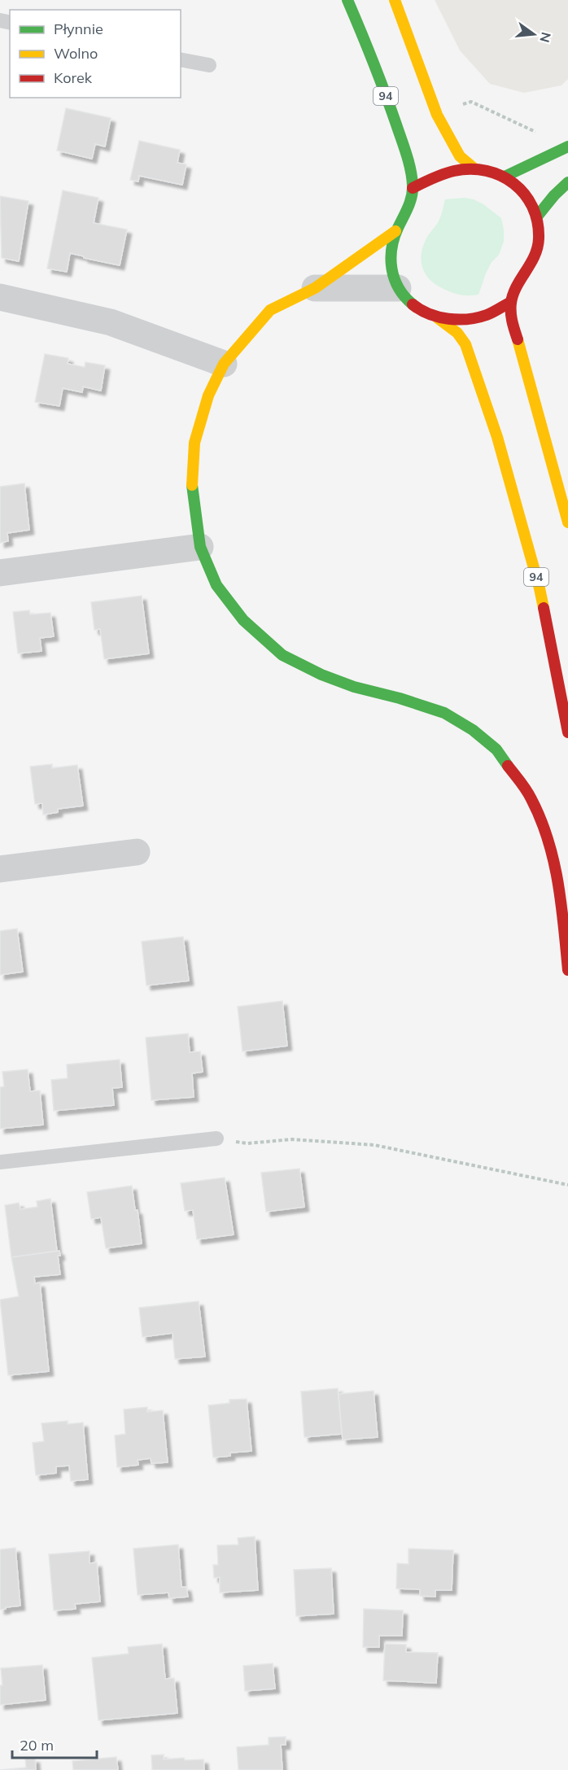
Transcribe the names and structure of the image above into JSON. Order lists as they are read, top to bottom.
{
  "streets": {
    "main road": ["94"]
  },
  "legend": ["Płynnie", "Wolno", "Korek"],
  "scale_bar": "20 m",
  "north": "right"
}
